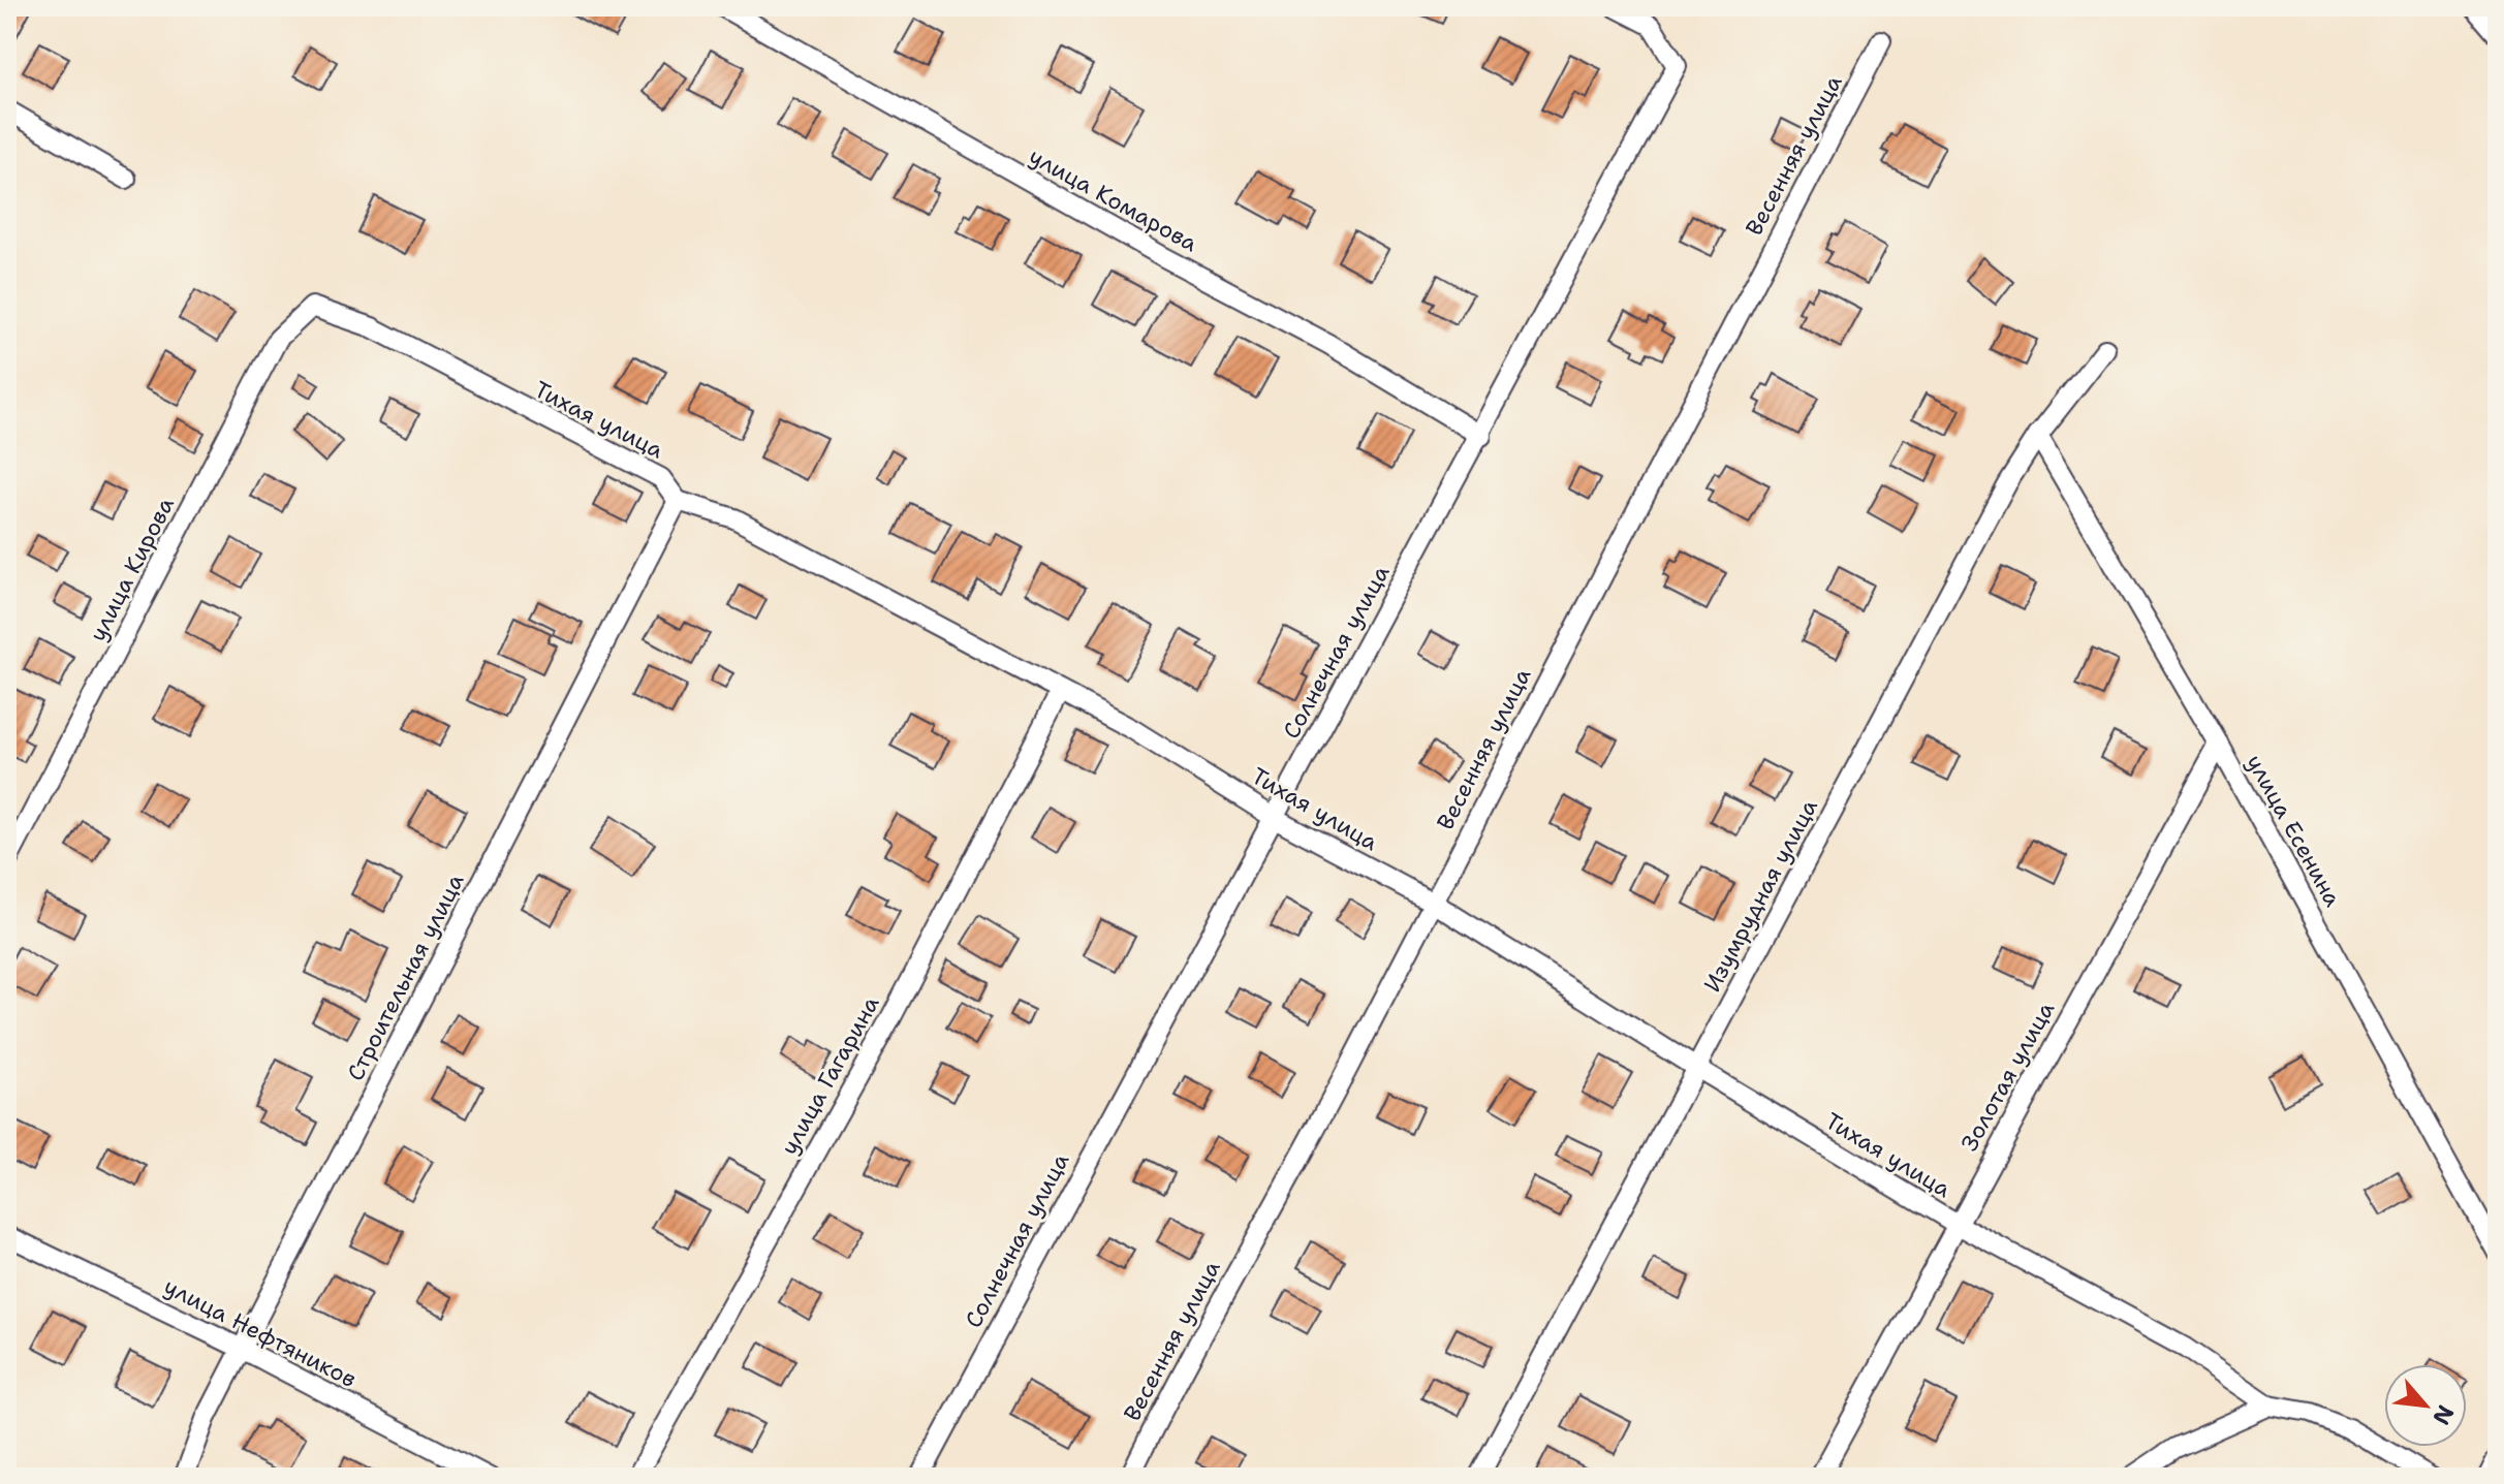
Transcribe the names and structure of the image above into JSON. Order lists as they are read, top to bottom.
{
  "streets": {
    "street": [
      "Весенняя улица",
      "улица Комарова",
      "Тихая улица",
      "улица Кирова",
      "Солнечная улица",
      "улица Есенина",
      "Изумрудная улица",
      "Строительная улица",
      "улица Гагарина",
      "Золотая улица",
      "улица Нефтяников"
    ]
  },
  "crossings": [
    ["Весенняя улица", "Тихая улица"],
    ["улица Комарова", "Солнечная улица"],
    ["Тихая улица", "улица Кирова"],
    ["Тихая улица", "Солнечная улица"],
    ["Тихая улица", "Изумрудная улица"],
    ["Тихая улица", "Строительная улица"],
    ["Тихая улица", "улица Гагарина"],
    ["Тихая улица", "Золотая улица"],
    ["улица Есенина", "Изумрудная улица"],
    ["улица Есенина", "Золотая улица"],
    ["Строительная улица", "улица Нефтяников"]
  ],
  "north": "bottom right"
}
